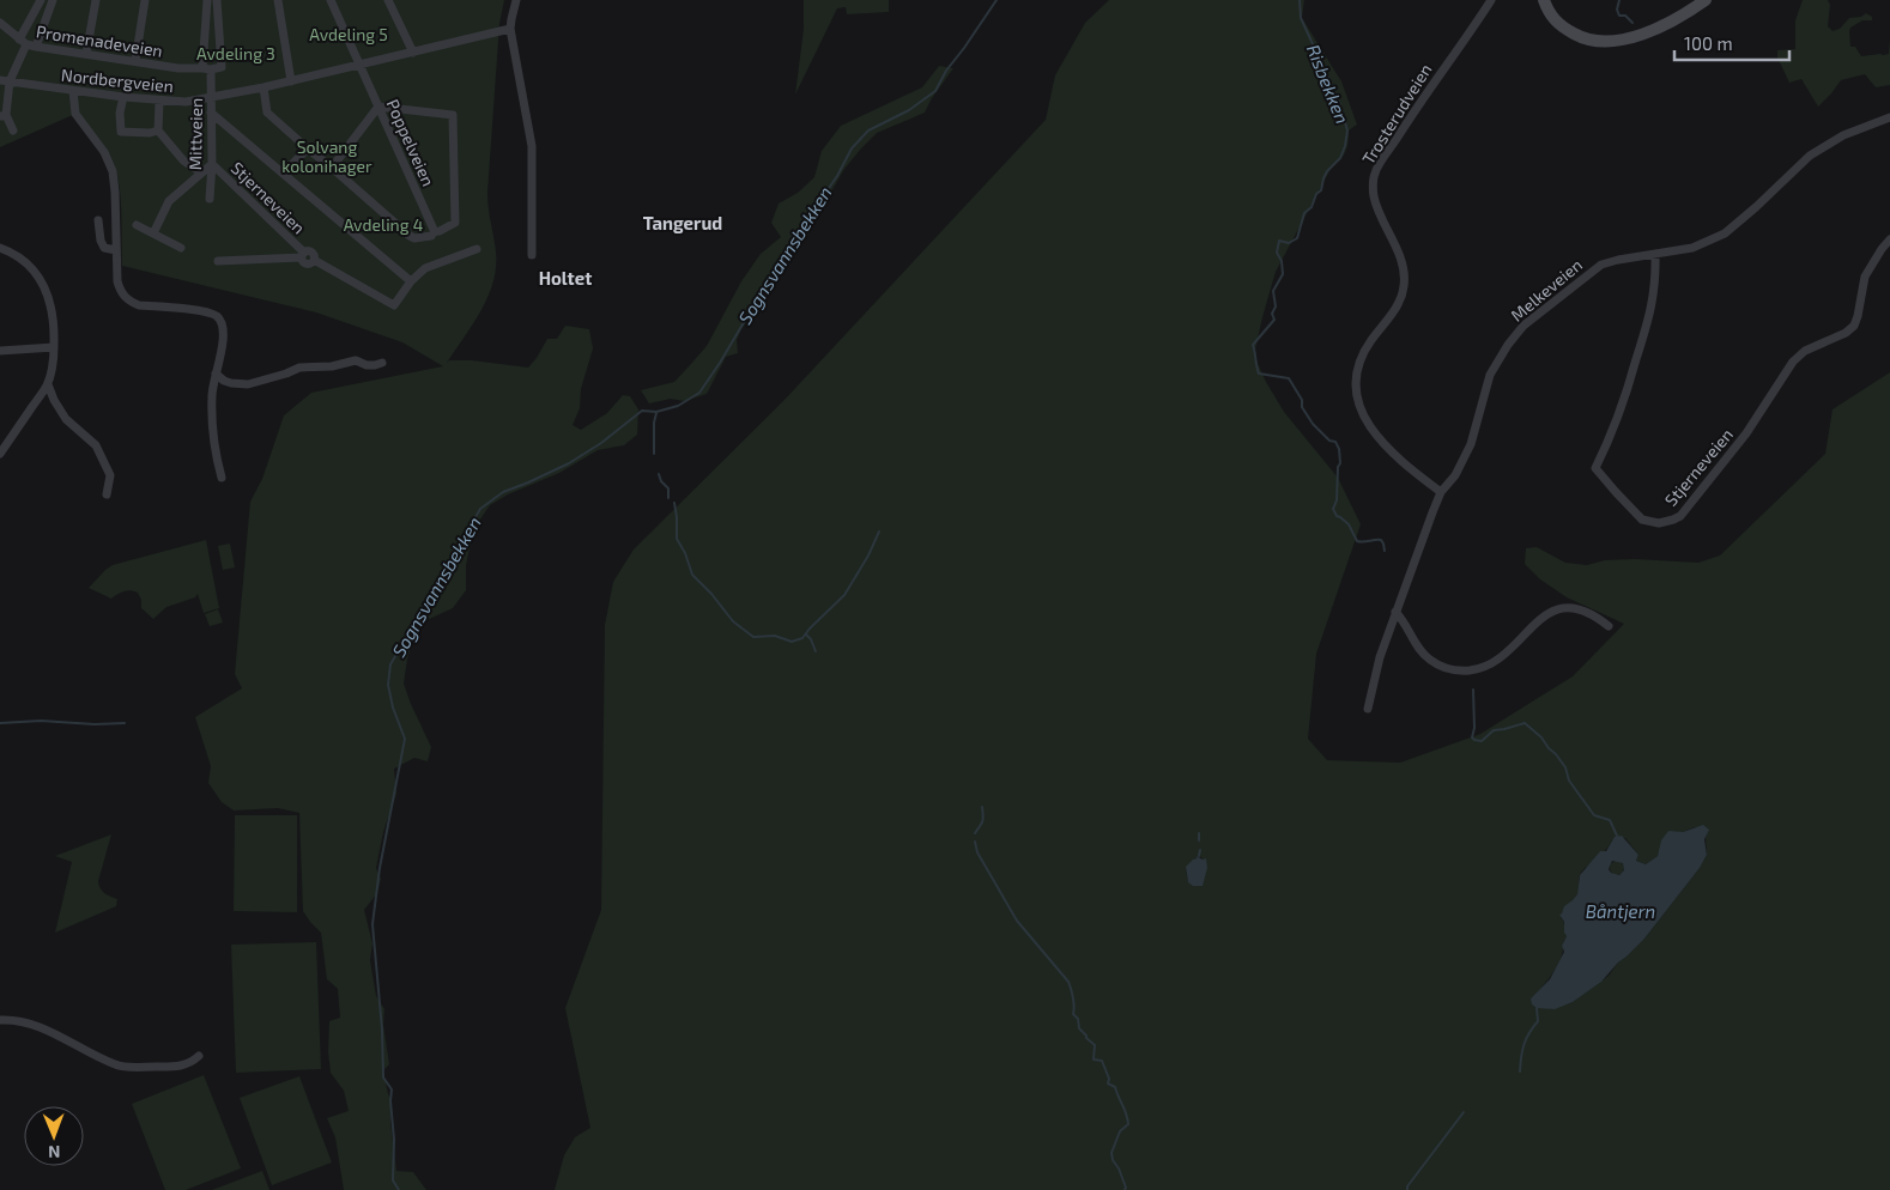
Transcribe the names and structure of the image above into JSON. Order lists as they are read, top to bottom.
{
  "streets": {
    "street": [
      "Promenadeveien",
      "Nordbergveien",
      "Trosterudveien",
      "Mittveien",
      "Poppelveien",
      "Stjerneveien",
      "Melkeveien"
    ]
  },
  "crossings": [
    ["Promenadeveien", "Mittveien"],
    ["Nordbergveien", "Mittveien"],
    ["Nordbergveien", "Poppelveien"],
    ["Trosterudveien", "Melkeveien"],
    ["Mittveien", "Stjerneveien"],
    ["Stjerneveien", "Melkeveien"]
  ],
  "districts": ["Tangerud", "Holtet"],
  "water": ["Risbekken", "Sognsvannsbekken", "Båntjern"],
  "parks": [
    "Avdeling 5",
    "Avdeling 3",
    "Solvang kolonihager",
    "Avdeling 4"
  ],
  "scale_bar": "100 m",
  "north": "bottom"
}
